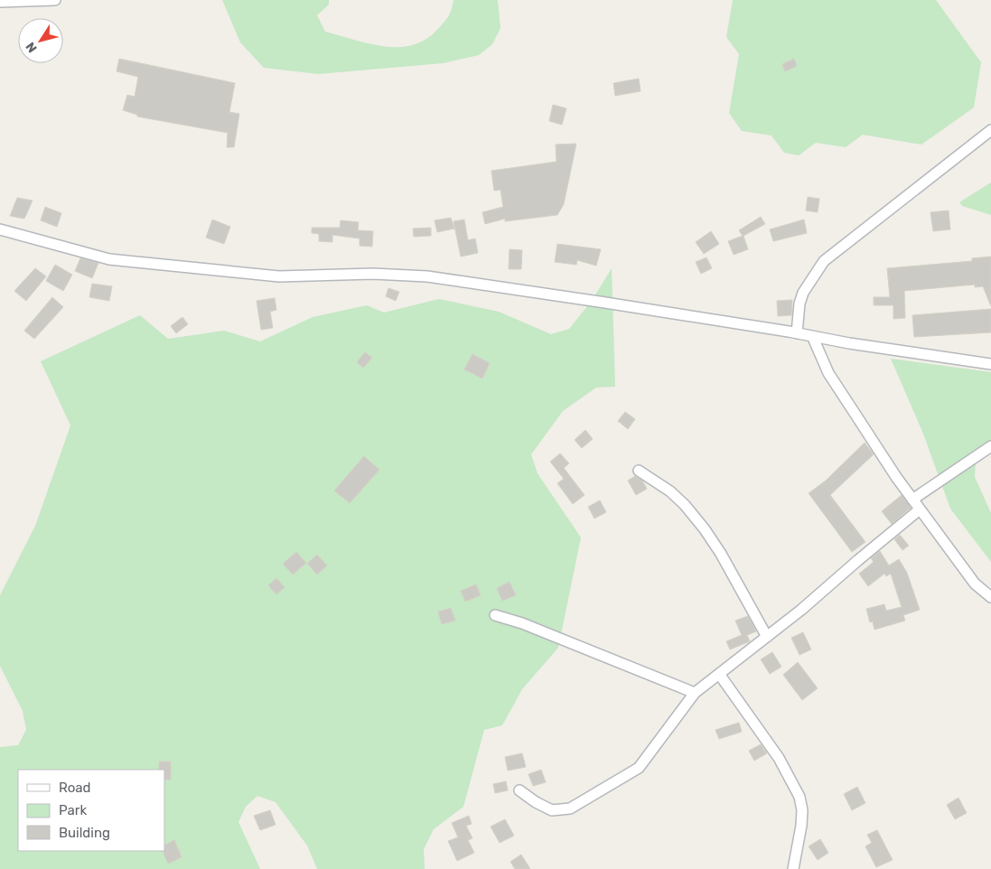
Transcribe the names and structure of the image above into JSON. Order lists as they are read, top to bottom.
{
  "legend": ["Road", "Park", "Building"],
  "north": "bottom left"
}
